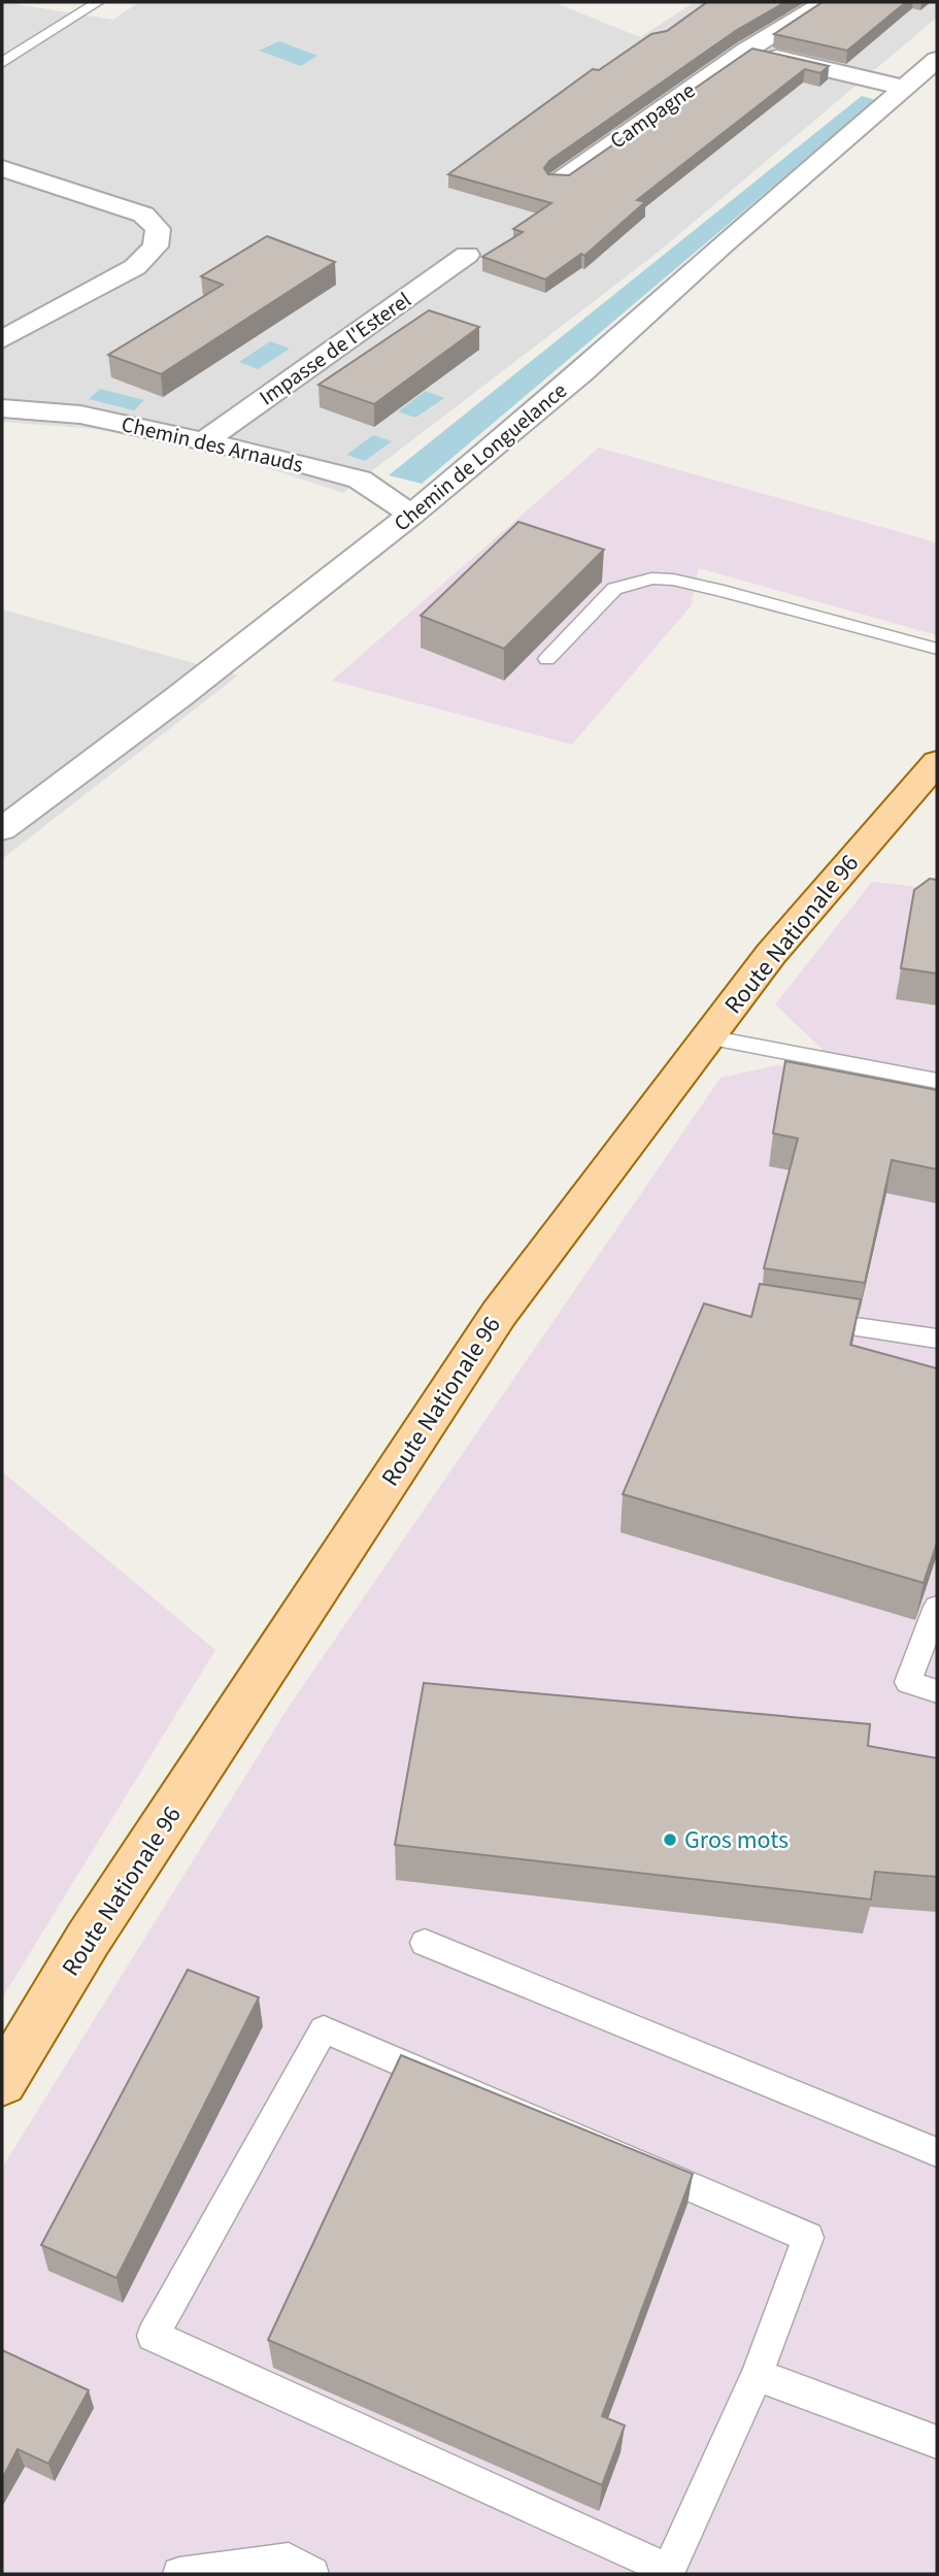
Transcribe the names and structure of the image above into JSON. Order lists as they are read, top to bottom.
{
  "streets": {
    "main road": ["Route Nationale 96"],
    "street": [
      "Campagne",
      "Impasse de l'Esterel",
      "Chemin des Arnauds",
      "Chemin de Longuelance"
    ]
  },
  "crossings": [
    ["Impasse de l'Esterel", "Chemin des Arnauds"],
    ["Chemin des Arnauds", "Chemin de Longuelance"]
  ],
  "places": ["Gros mots"]
}
